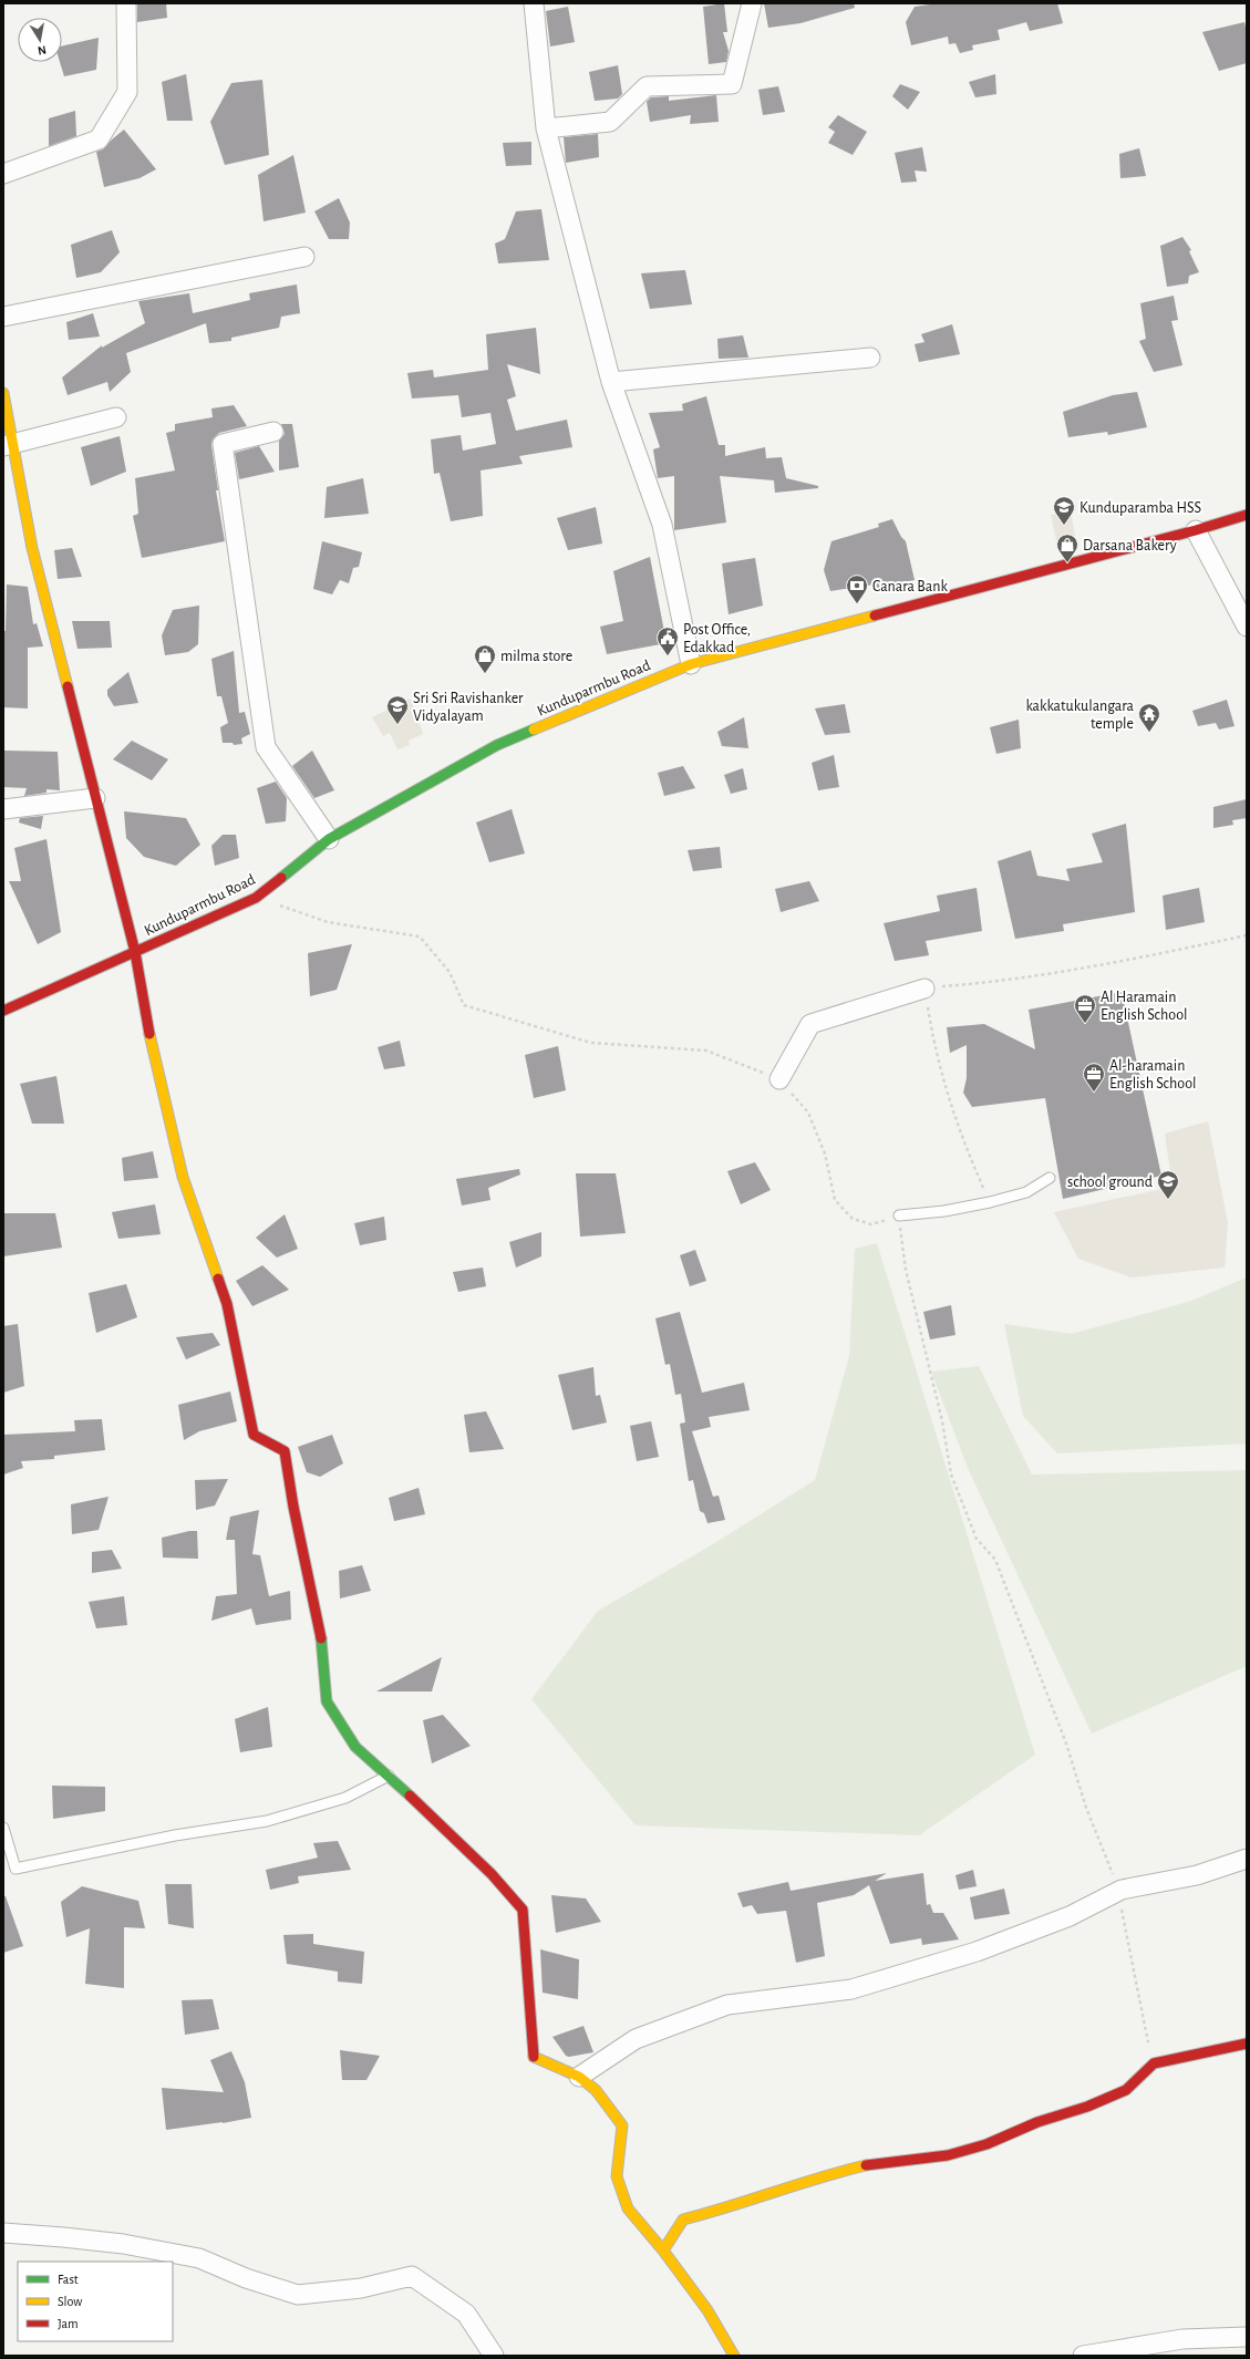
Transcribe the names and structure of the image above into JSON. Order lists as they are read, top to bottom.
{
  "streets": {
    "street": ["Kunduparmbu Road"]
  },
  "places": {
    "school or university": ["Kunduparamba HSS", "Sri Sri Ravishanker Vidyalayam", "school ground"],
    "shop": ["Darsana Bakery", "milma store"],
    "bank": ["Canara Bank"],
    "public building": ["Post Office, Edakkad"],
    "temple": ["kakkatukulangara temple"],
    "office": ["Al Haramain English School", "Al-haramain English School"]
  },
  "legend": ["Fast", "Slow", "Jam"],
  "north": "bottom"
}
